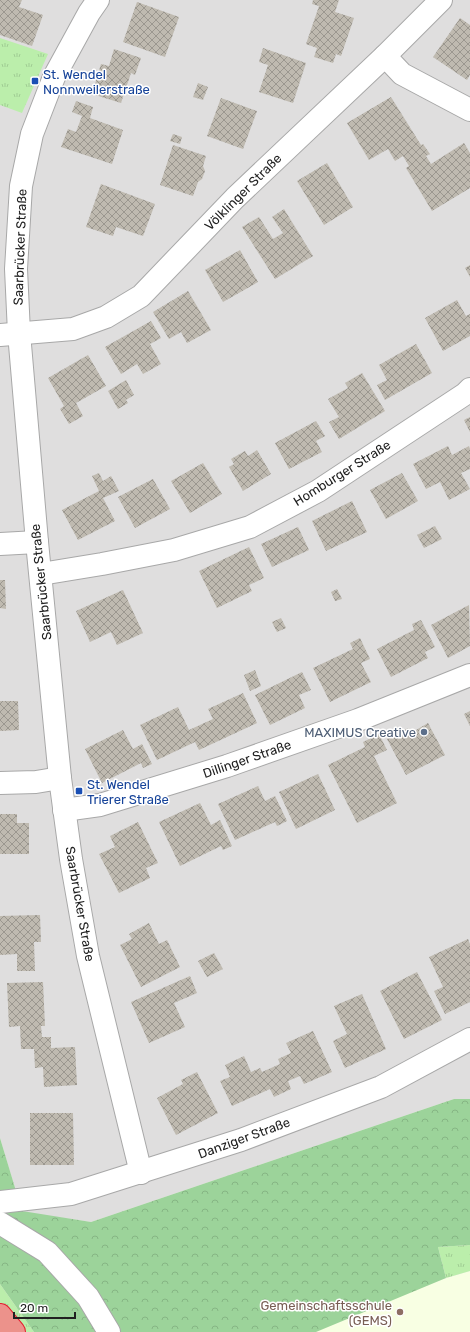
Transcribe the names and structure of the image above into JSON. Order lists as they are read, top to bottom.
{
  "streets": {
    "street": [
      "Völklinger Straße",
      "Saarbrücker Straße",
      "Homburger Straße",
      "Dillinger Straße",
      "Danziger Straße"
    ]
  },
  "crossings": [
    ["Völklinger Straße", "Saarbrücker Straße"],
    ["Saarbrücker Straße", "Homburger Straße"],
    ["Saarbrücker Straße", "Dillinger Straße"],
    ["Saarbrücker Straße", "Danziger Straße"]
  ],
  "places": {
    "transit": ["St. Wendel Nonnweilerstraße", "St. Wendel Trierer Straße"],
    "other": ["MAXIMUS Creative", "Gemeinschaftsschule (GEMS)"]
  },
  "scale_bar": "20 m"
}
